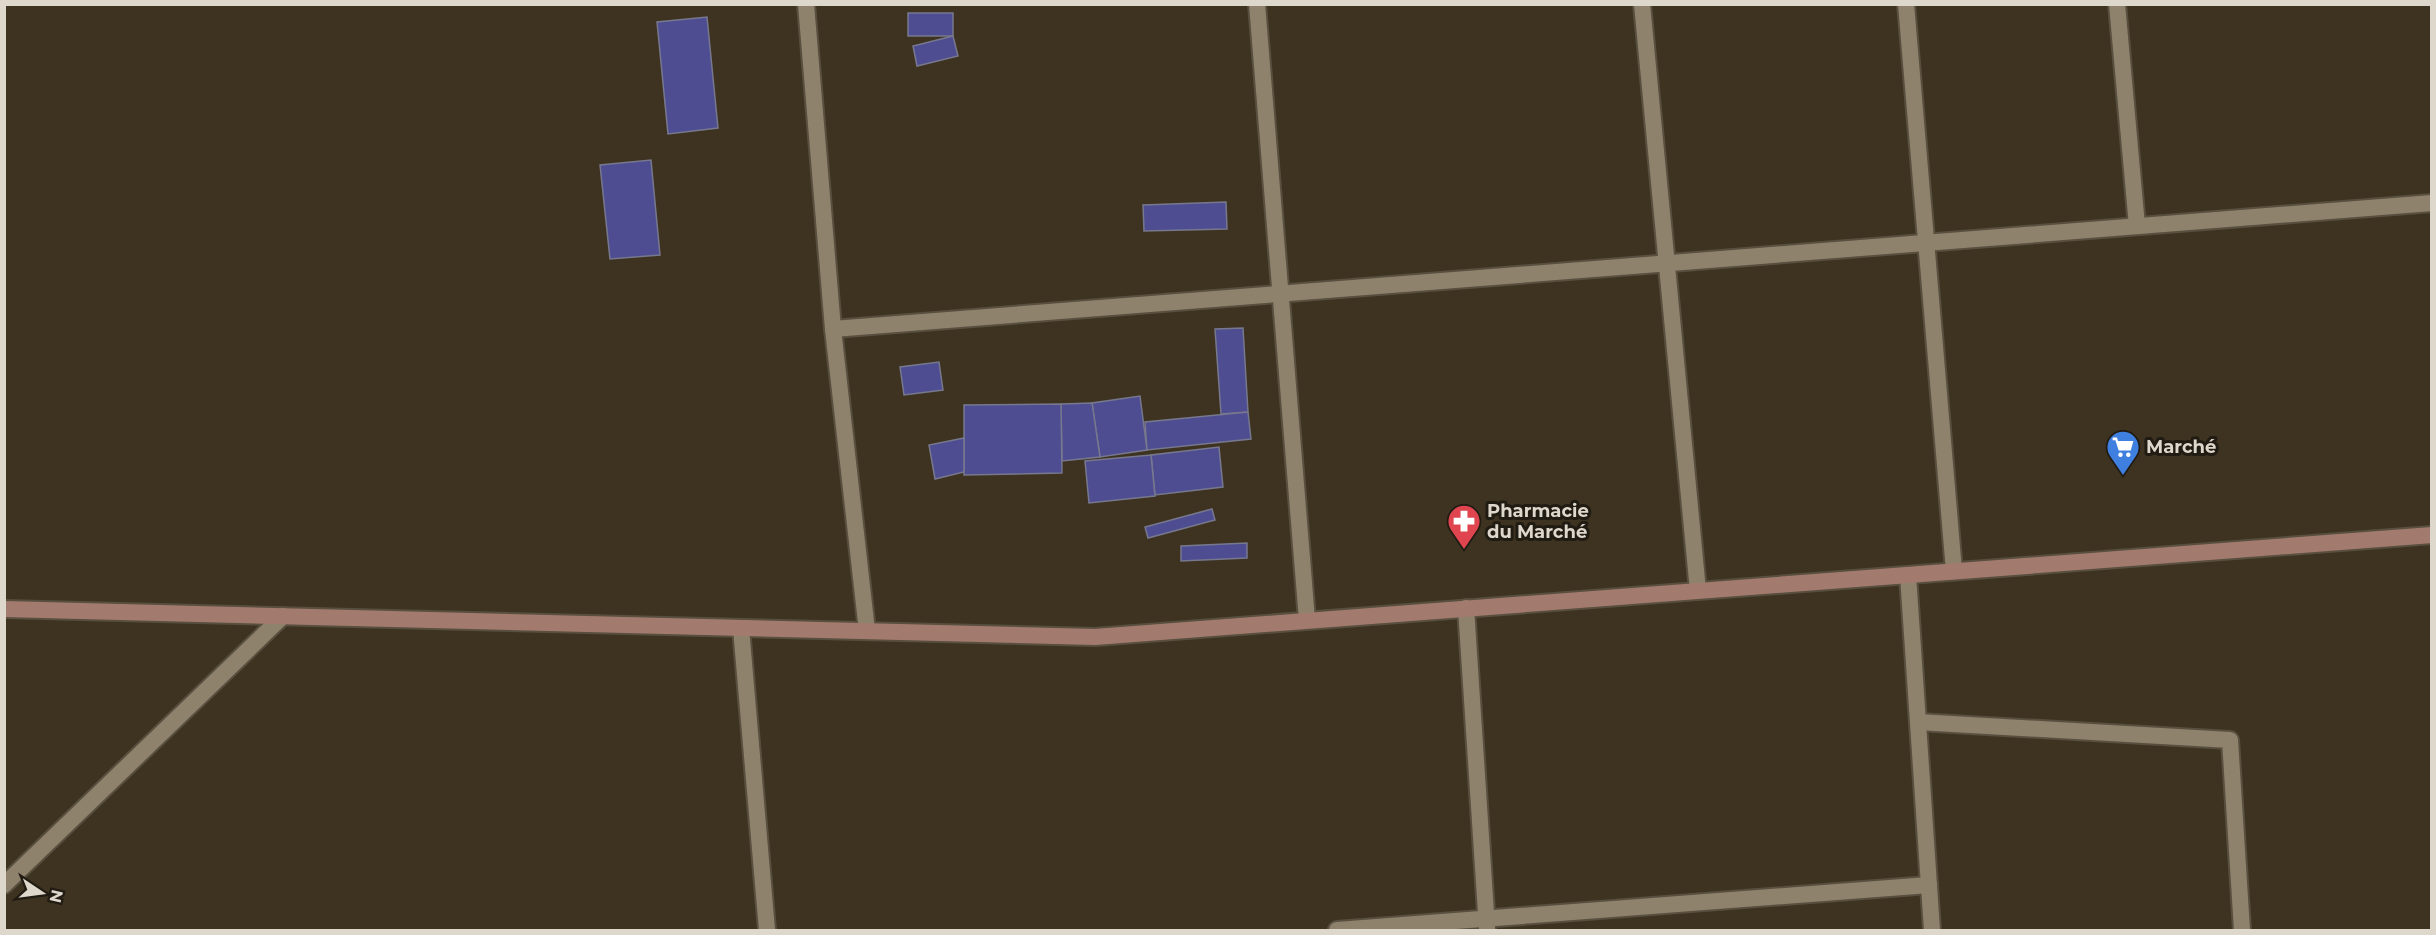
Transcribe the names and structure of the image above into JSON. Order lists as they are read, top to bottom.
{
  "places": {
    "supermarket": ["Marché"],
    "pharmacy": ["Pharmacie du Marché"]
  },
  "north": "right"
}
